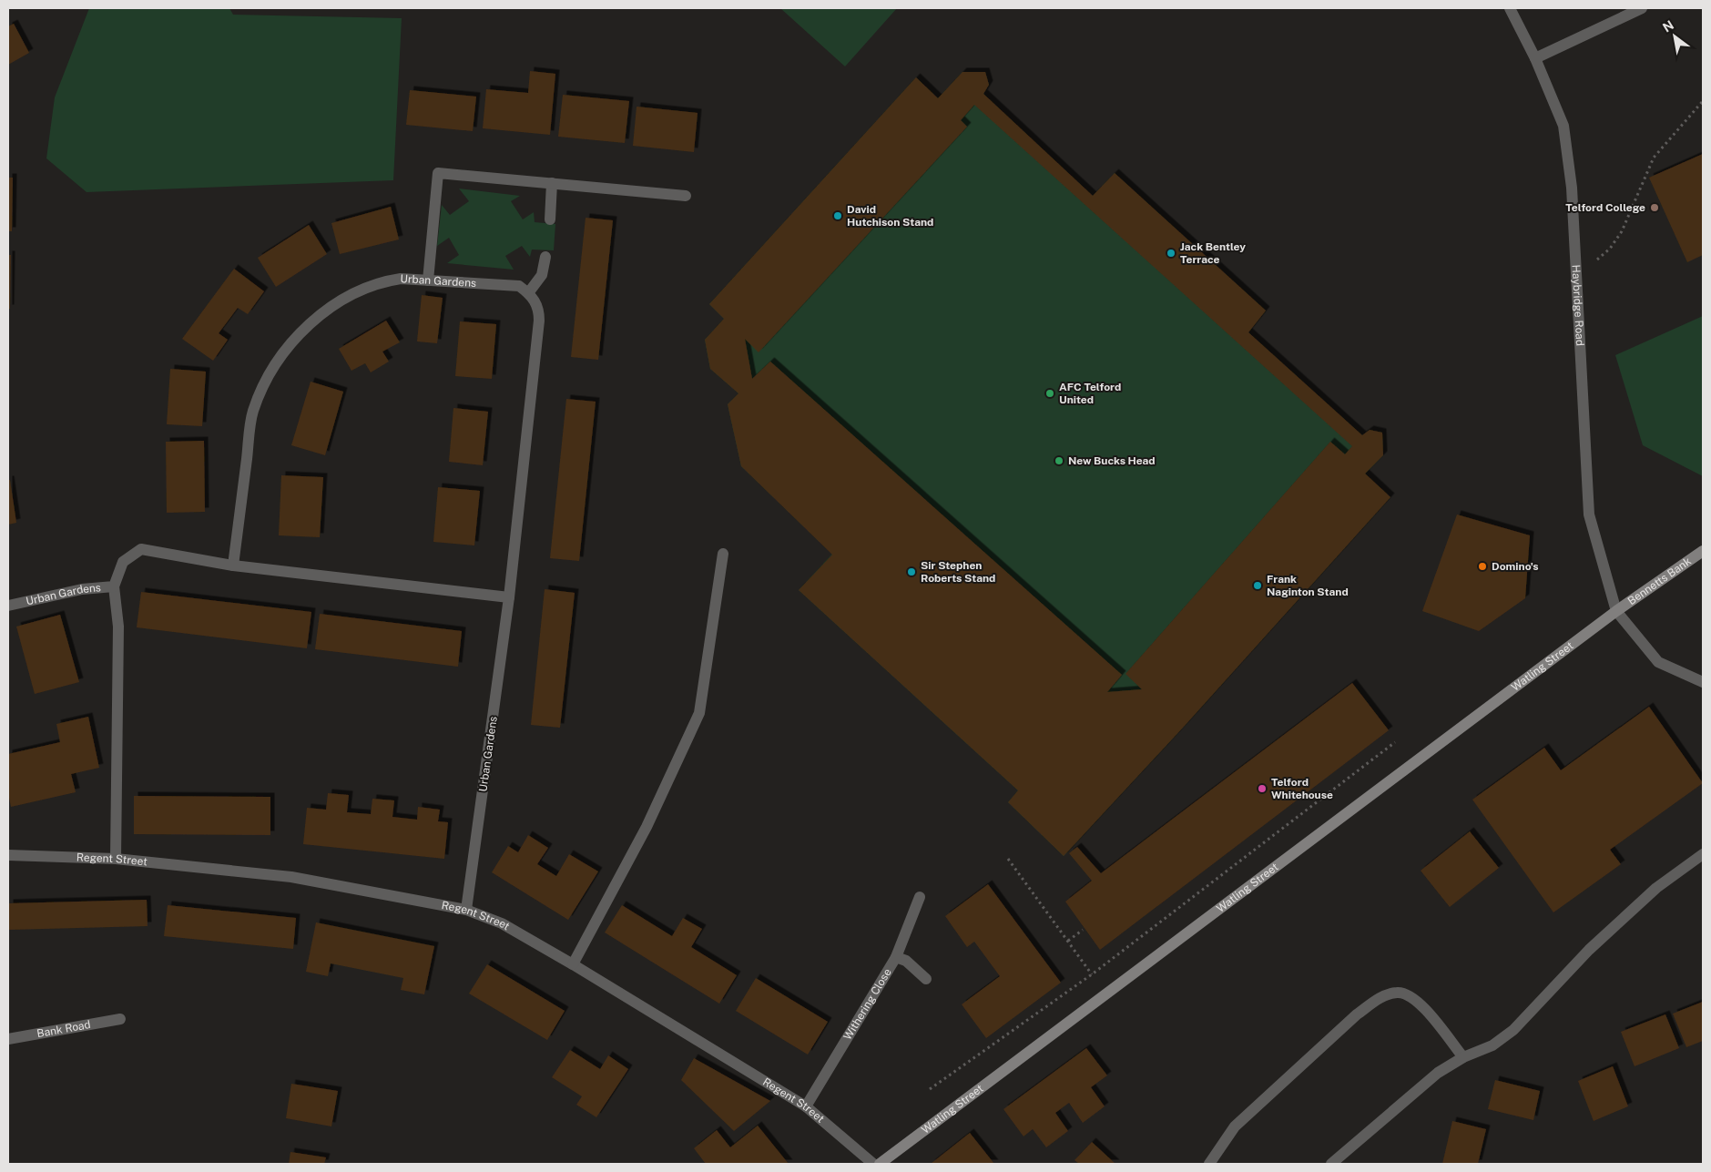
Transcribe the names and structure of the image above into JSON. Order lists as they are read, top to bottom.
{
  "streets": {
    "main road": ["Bennetts Bank", "Watling Street"],
    "street": [
      "Urban Gardens",
      "Haybridge Road",
      "Regent Street",
      "Withering Close",
      "Bank Road"
    ]
  },
  "crossings": [
    ["Urban Gardens", "Regent Street"],
    ["Haybridge Road", "Bennetts Bank"],
    ["Haybridge Road", "Watling Street"],
    ["Bennetts Bank", "Watling Street"],
    ["Regent Street", "Withering Close"]
  ],
  "places": [
    "Telford College",
    "David Hutchison Stand",
    "Jack Bentley Terrace",
    "AFC Telford United",
    "New Bucks Head",
    "Domino's",
    "Sir Stephen Roberts Stand",
    "Frank Naginton Stand",
    "Telford Whitehouse"
  ],
  "north": "top left"
}
